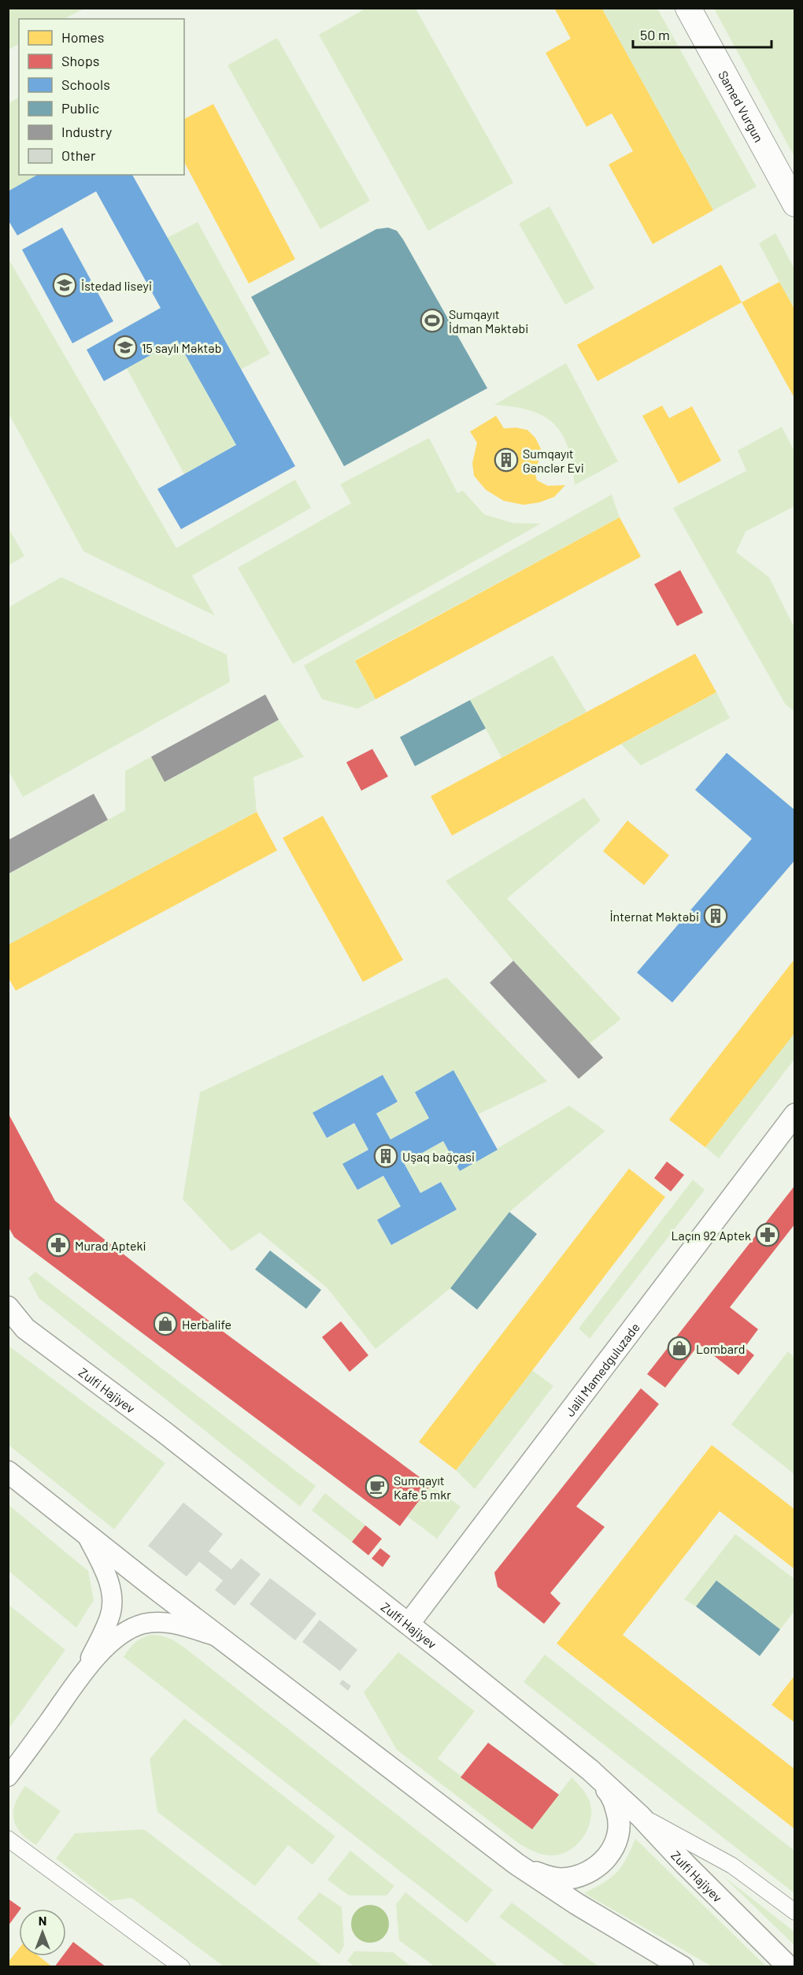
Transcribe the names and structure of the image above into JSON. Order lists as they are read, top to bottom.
{
  "streets": {
    "main road": ["Samed Vurgun", "Jalil Mamedguluzade", "Zulfi Hajiyev"]
  },
  "crossings": [
    ["Jalil Mamedguluzade", "Zulfi Hajiyev"]
  ],
  "places": {
    "school or university": ["İstedad liseyi", "15 saylı Məktəb"],
    "sports": ["Sumqayıt İdman Məktəbi"],
    "building": ["Sumqayıt Gənclər Evi", "İnternat Məktəbi", "Uşaq bağçasi"],
    "pharmacy": ["Laçın 92 Aptek", "Murad Apteki"],
    "shop": ["Herbalife", "Lombard"],
    "cafe": ["Sumqayıt Kafe 5 mkr"]
  },
  "legend": [
    "Homes",
    "Shops",
    "Schools",
    "Public",
    "Industry",
    "Other"
  ],
  "scale_bar": "50 m",
  "north": "top"
}
